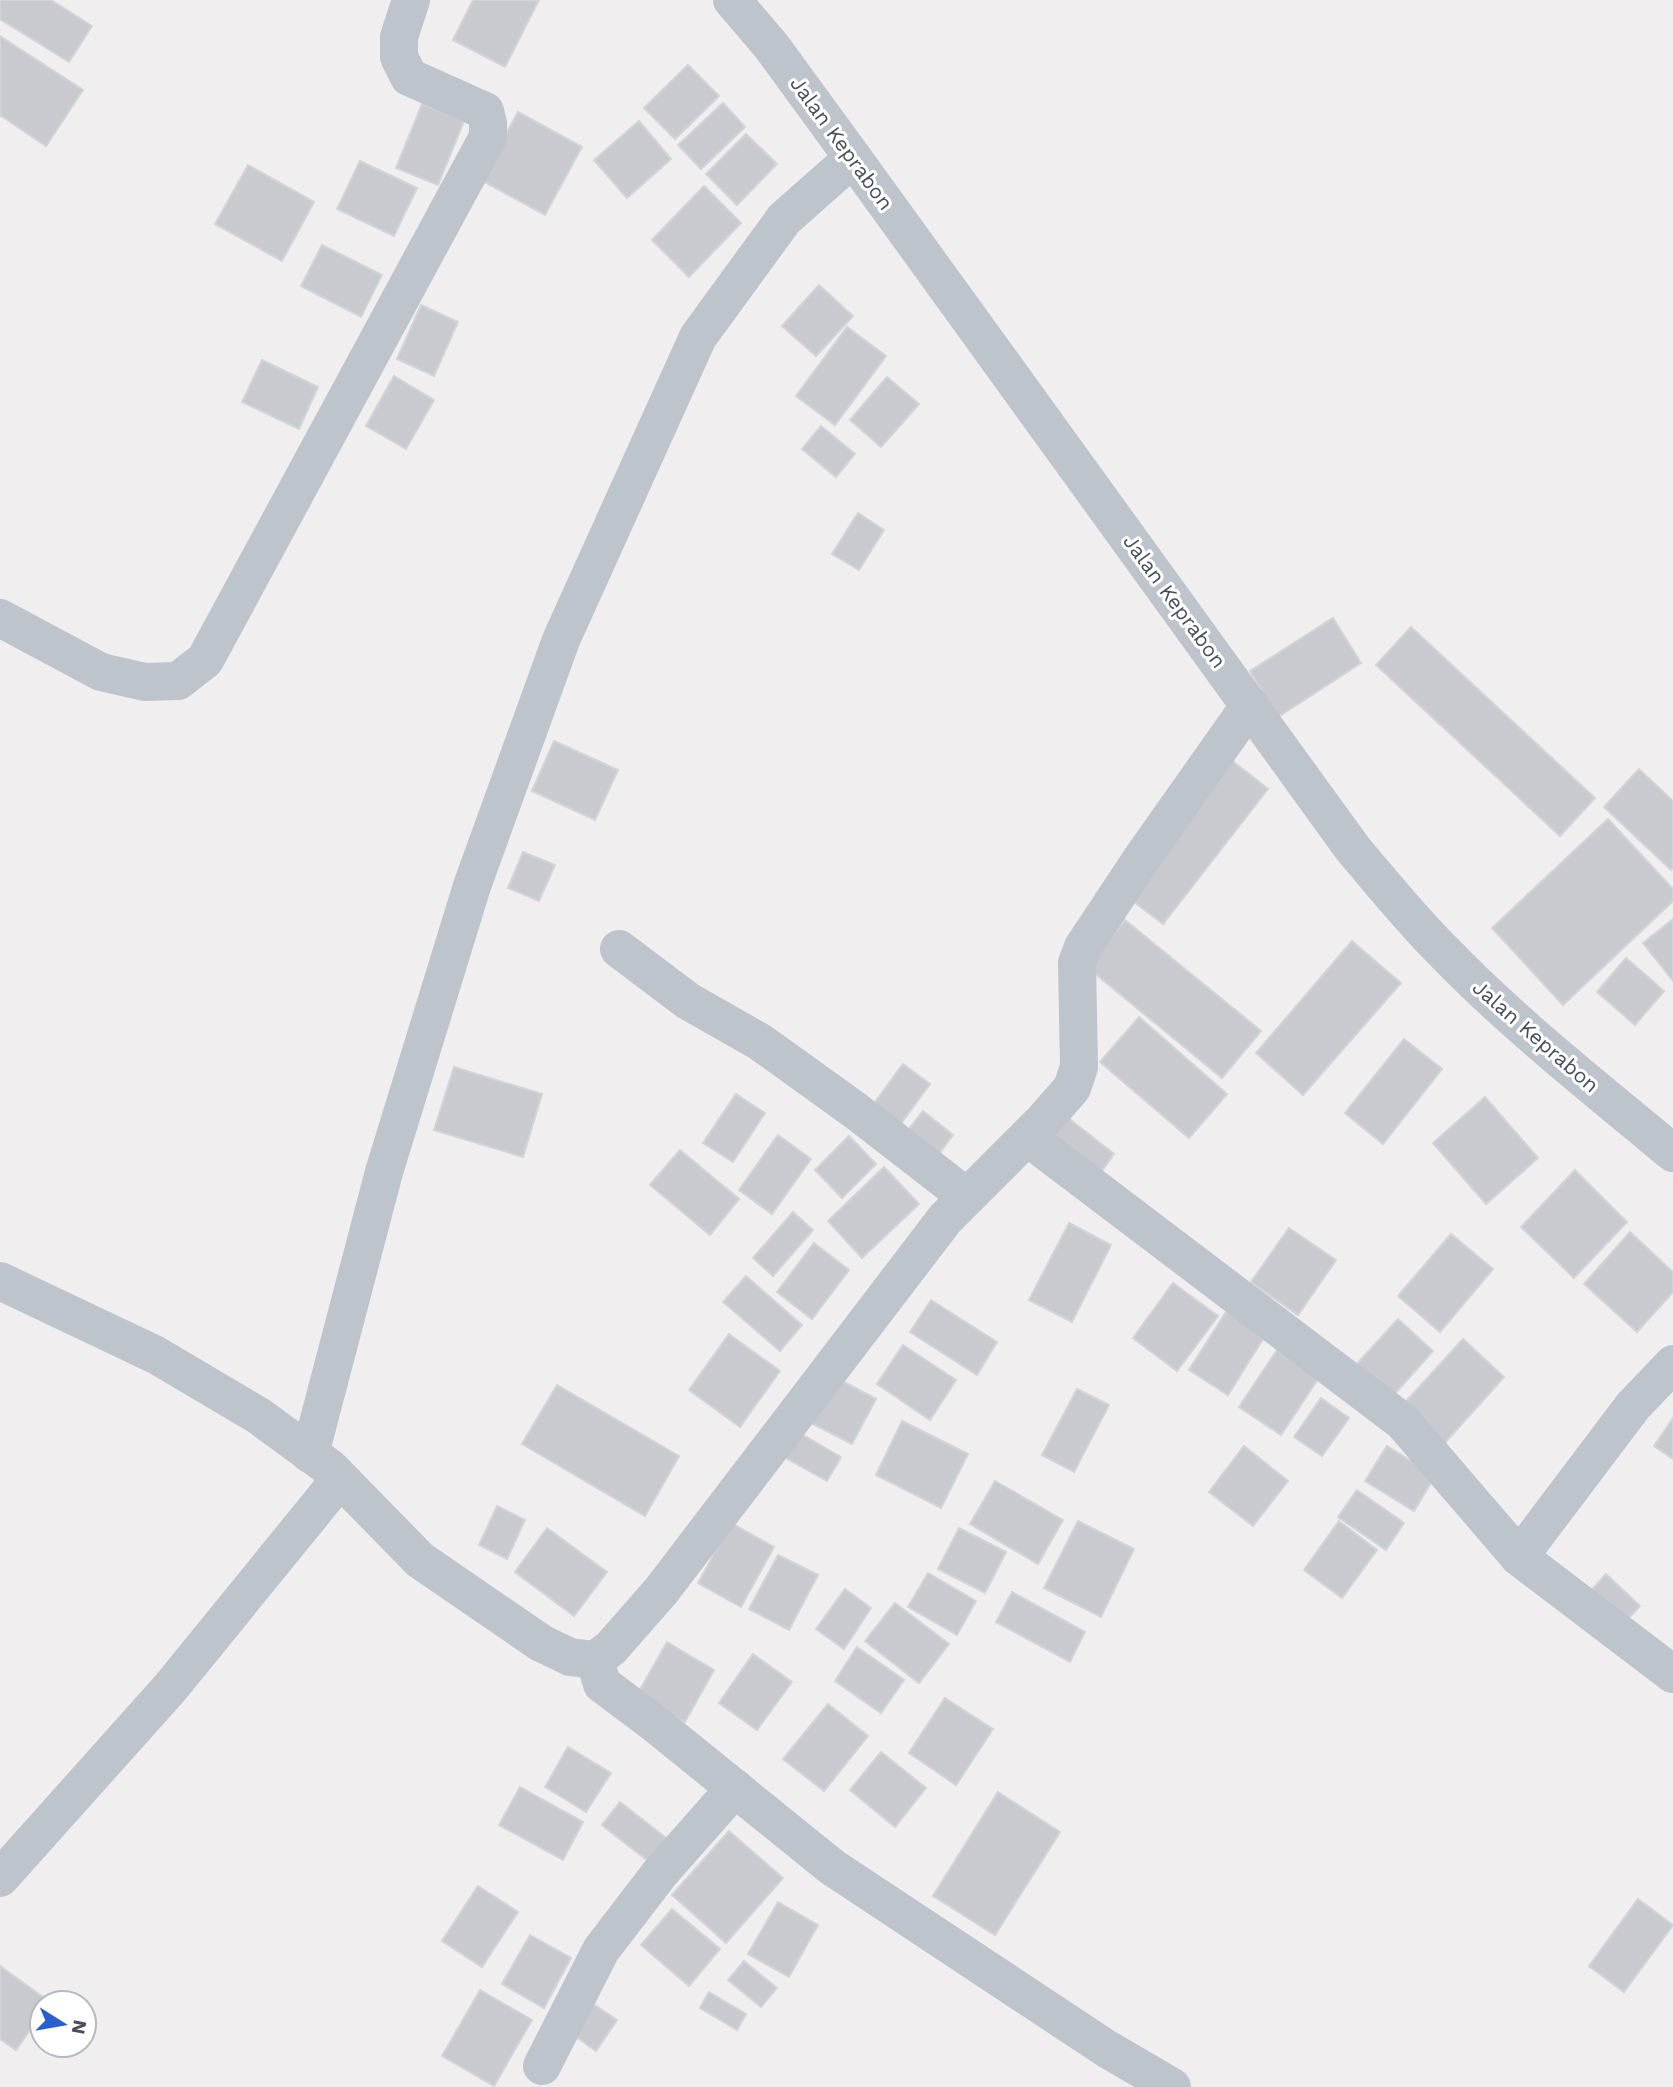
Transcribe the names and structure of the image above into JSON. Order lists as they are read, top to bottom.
{
  "streets": {
    "street": ["Jalan Keprabon"]
  },
  "north": "right"
}
